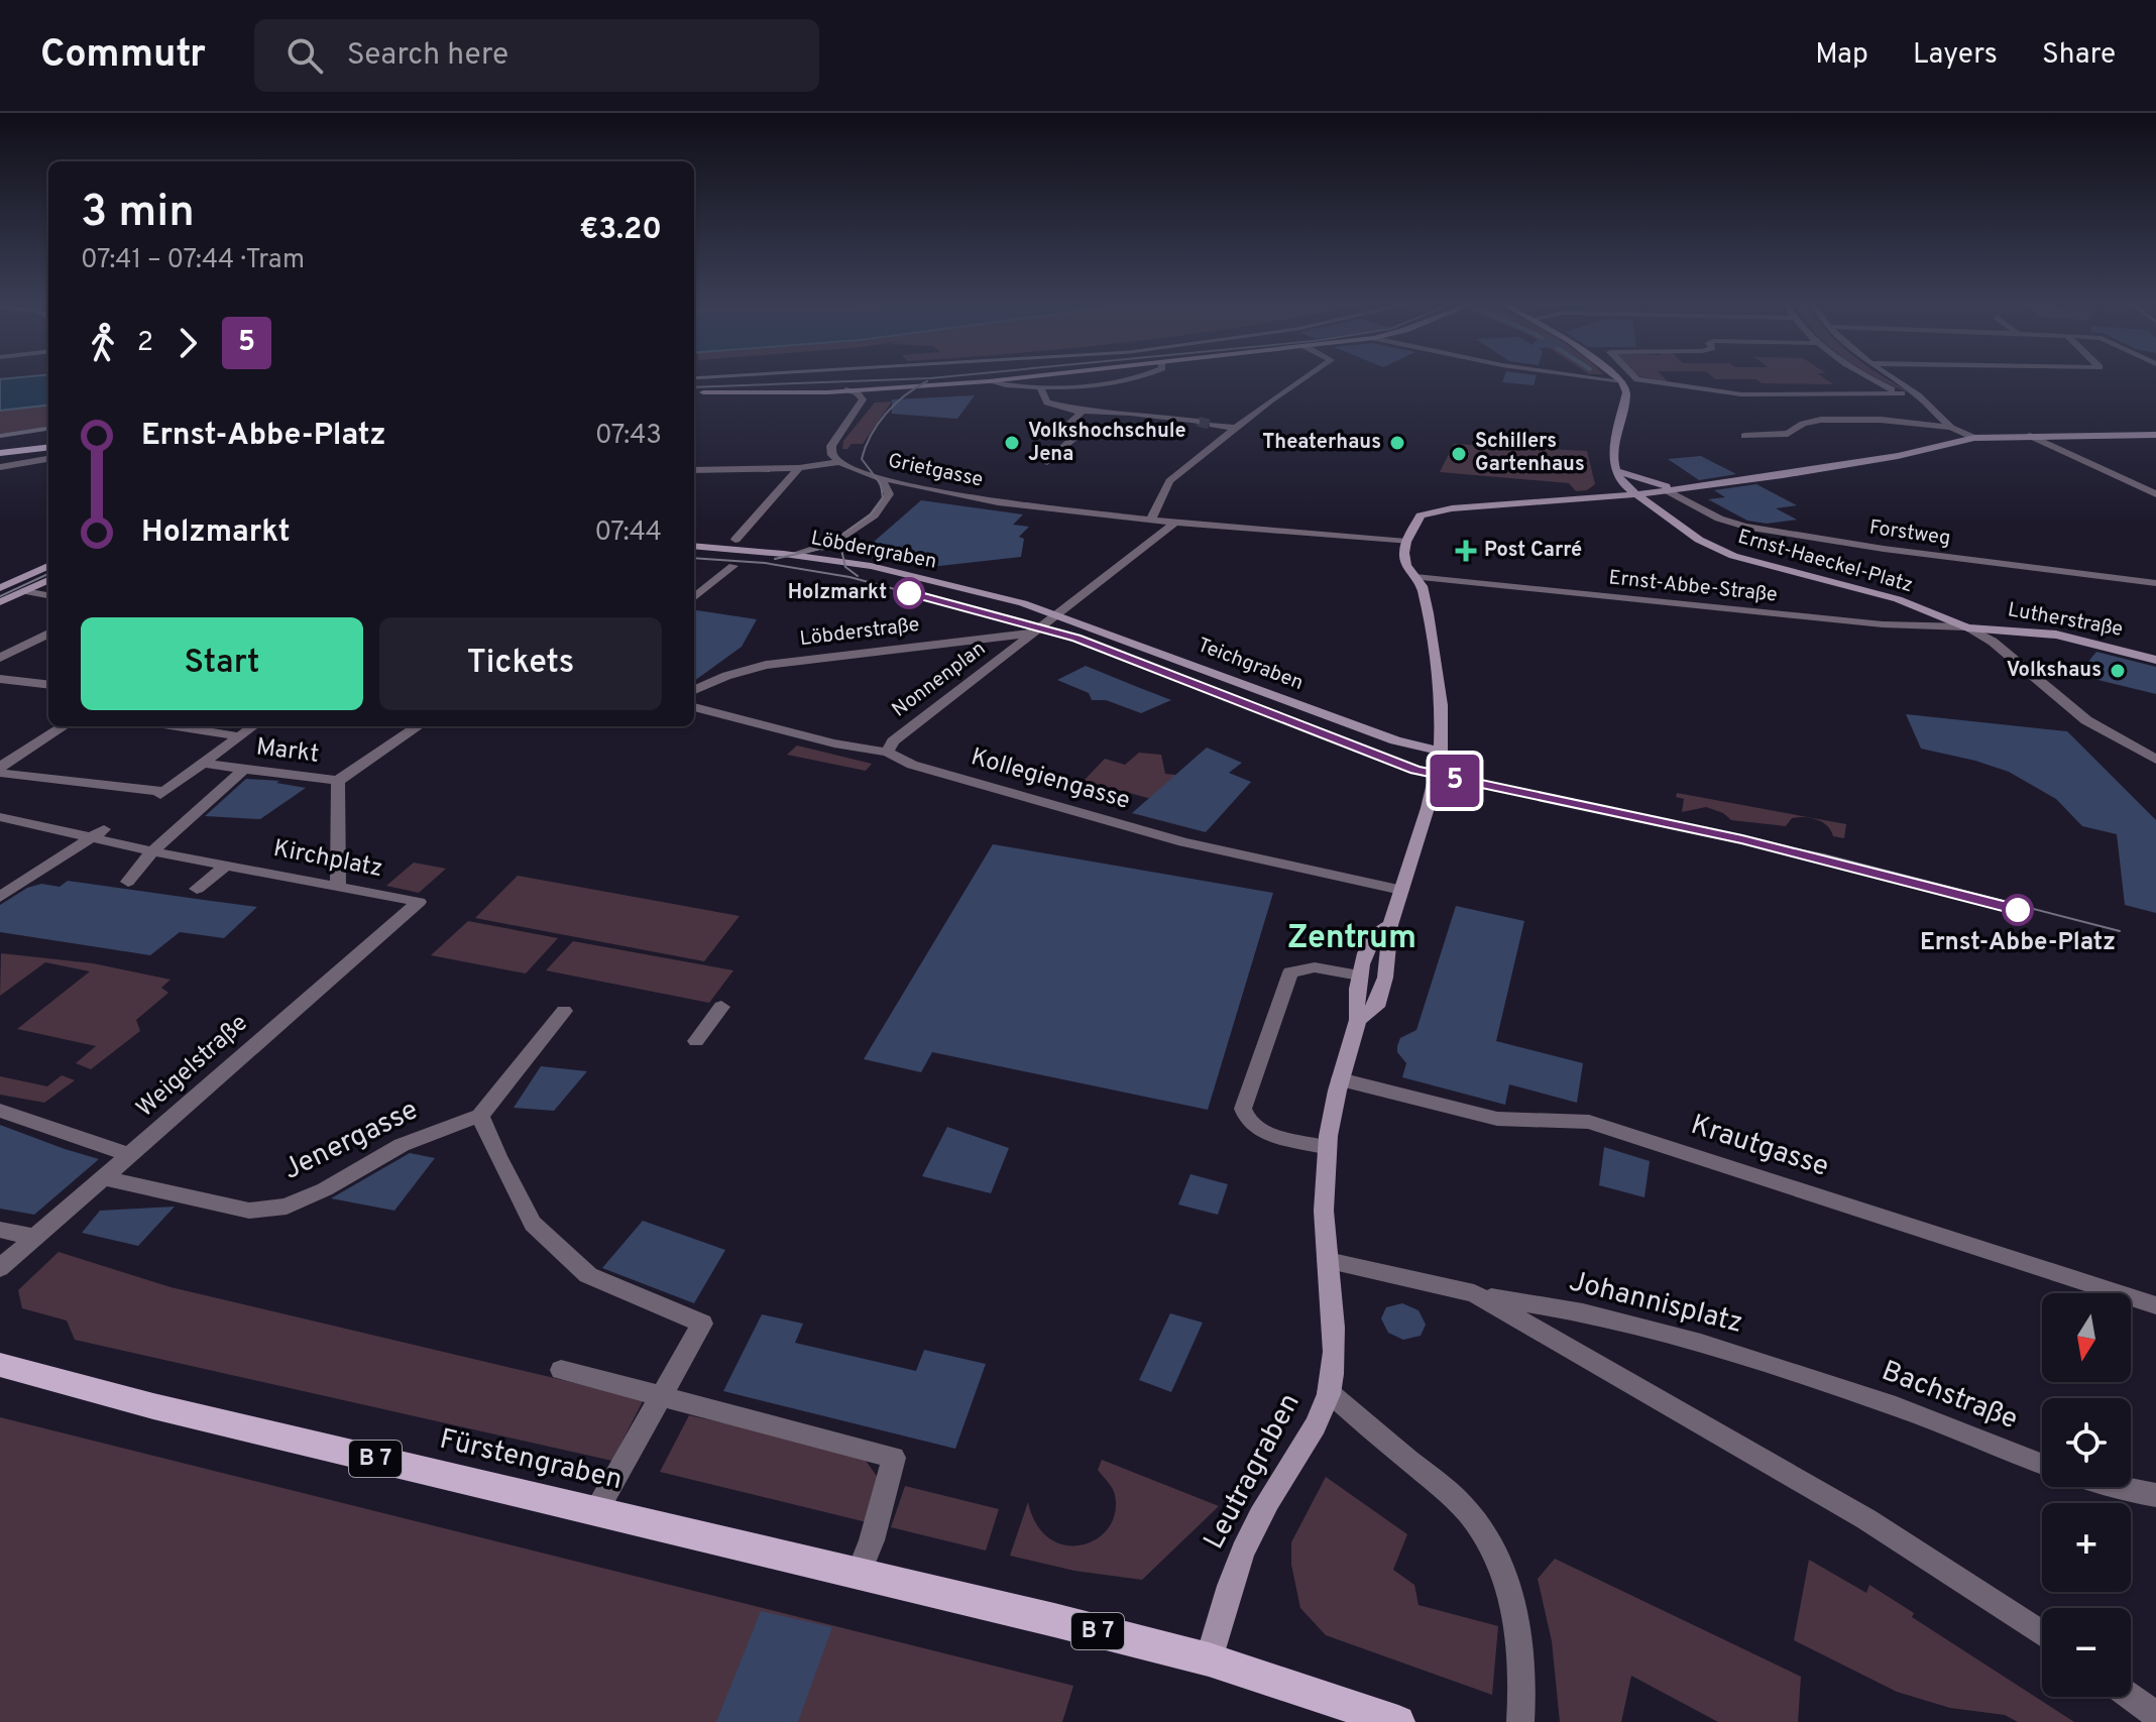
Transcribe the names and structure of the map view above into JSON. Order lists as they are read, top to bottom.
{
  "streets": {
    "main road": [
      "Löbdergraben",
      "Ernst-Haeckel-Platz",
      "Lutherstraße",
      "Teichgraben",
      "B 7",
      "Fürstengraben",
      "Leutragraben"
    ],
    "street": [
      "Grietgasse",
      "Forstweg",
      "Ernst-Abbe-Straße",
      "Löbderstraße",
      "Nonnenplan",
      "Markt",
      "Kollegiengasse",
      "Kirchplatz",
      "Weigelstraße",
      "Jenergasse",
      "Krautgasse",
      "Johannisplatz",
      "Bachstraße"
    ]
  },
  "crossings": [
    ["Grietgasse", "Nonnenplan"],
    ["Löbdergraben", "Teichgraben"],
    ["Löbdergraben", "Nonnenplan"],
    ["Ernst-Haeckel-Platz", "Ernst-Abbe-Straße"],
    ["Ernst-Haeckel-Platz", "Lutherstraße"],
    ["Ernst-Abbe-Straße", "Lutherstraße"],
    ["Löbderstraße", "Nonnenplan"],
    ["Teichgraben", "Nonnenplan"],
    ["Nonnenplan", "Kollegiengasse"],
    ["Markt", "Kirchplatz"],
    ["Kirchplatz", "Weigelstraße"],
    ["Weigelstraße", "Jenergasse"],
    ["Krautgasse", "Leutragraben"],
    ["Johannisplatz", "Bachstraße"],
    ["Johannisplatz", "Leutragraben"],
    ["B 7", "Fürstengraben"],
    ["B 7", "Leutragraben"],
    ["Fürstengraben", "Leutragraben"]
  ],
  "districts": ["Zentrum"],
  "places": {
    "other": [
      "Volkshochschule Jena",
      "Theaterhaus",
      "Schillers Gartenhaus",
      "Holzmarkt",
      "Volkshaus",
      "Ernst-Abbe-Platz"
    ],
    "health": ["Post Carré"]
  },
  "lines": ["tram line 5"],
  "north": "bottom",
  "page": {
    "header": "Commutr",
    "search": "Search here",
    "nav": ["Map", "Layers", "Share"],
    "on_map": "5",
    "heading": ["3 min", "07:41 – 07:44 · Tram", "€3.20"],
    "legs": ["2", "5"],
    "list": [
      {
        "name": "Ernst-Abbe-Platz",
        "value": "07:43"
      },
      {
        "name": "Holzmarkt",
        "value": "07:44"
      }
    ],
    "buttons": ["Start", "Tickets"],
    "map_buttons": ["+", "−"]
  }
}
